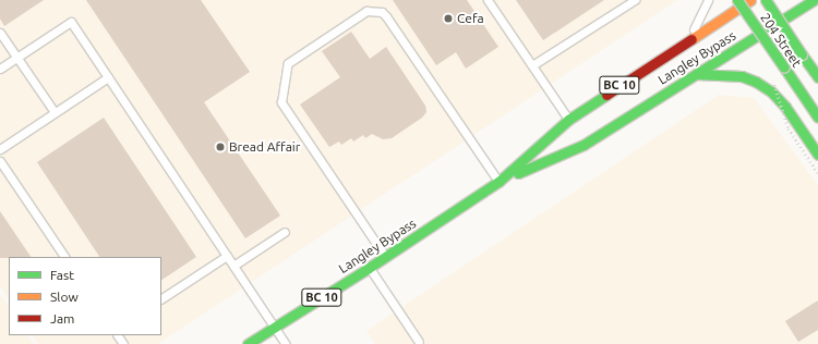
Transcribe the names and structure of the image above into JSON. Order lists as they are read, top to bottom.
{
  "streets": {
    "main road": ["204 Street", "Langley Bypass", "BC 10"]
  },
  "places": ["Cefa", "Bread Affair"],
  "legend": ["Fast", "Slow", "Jam"]
}
